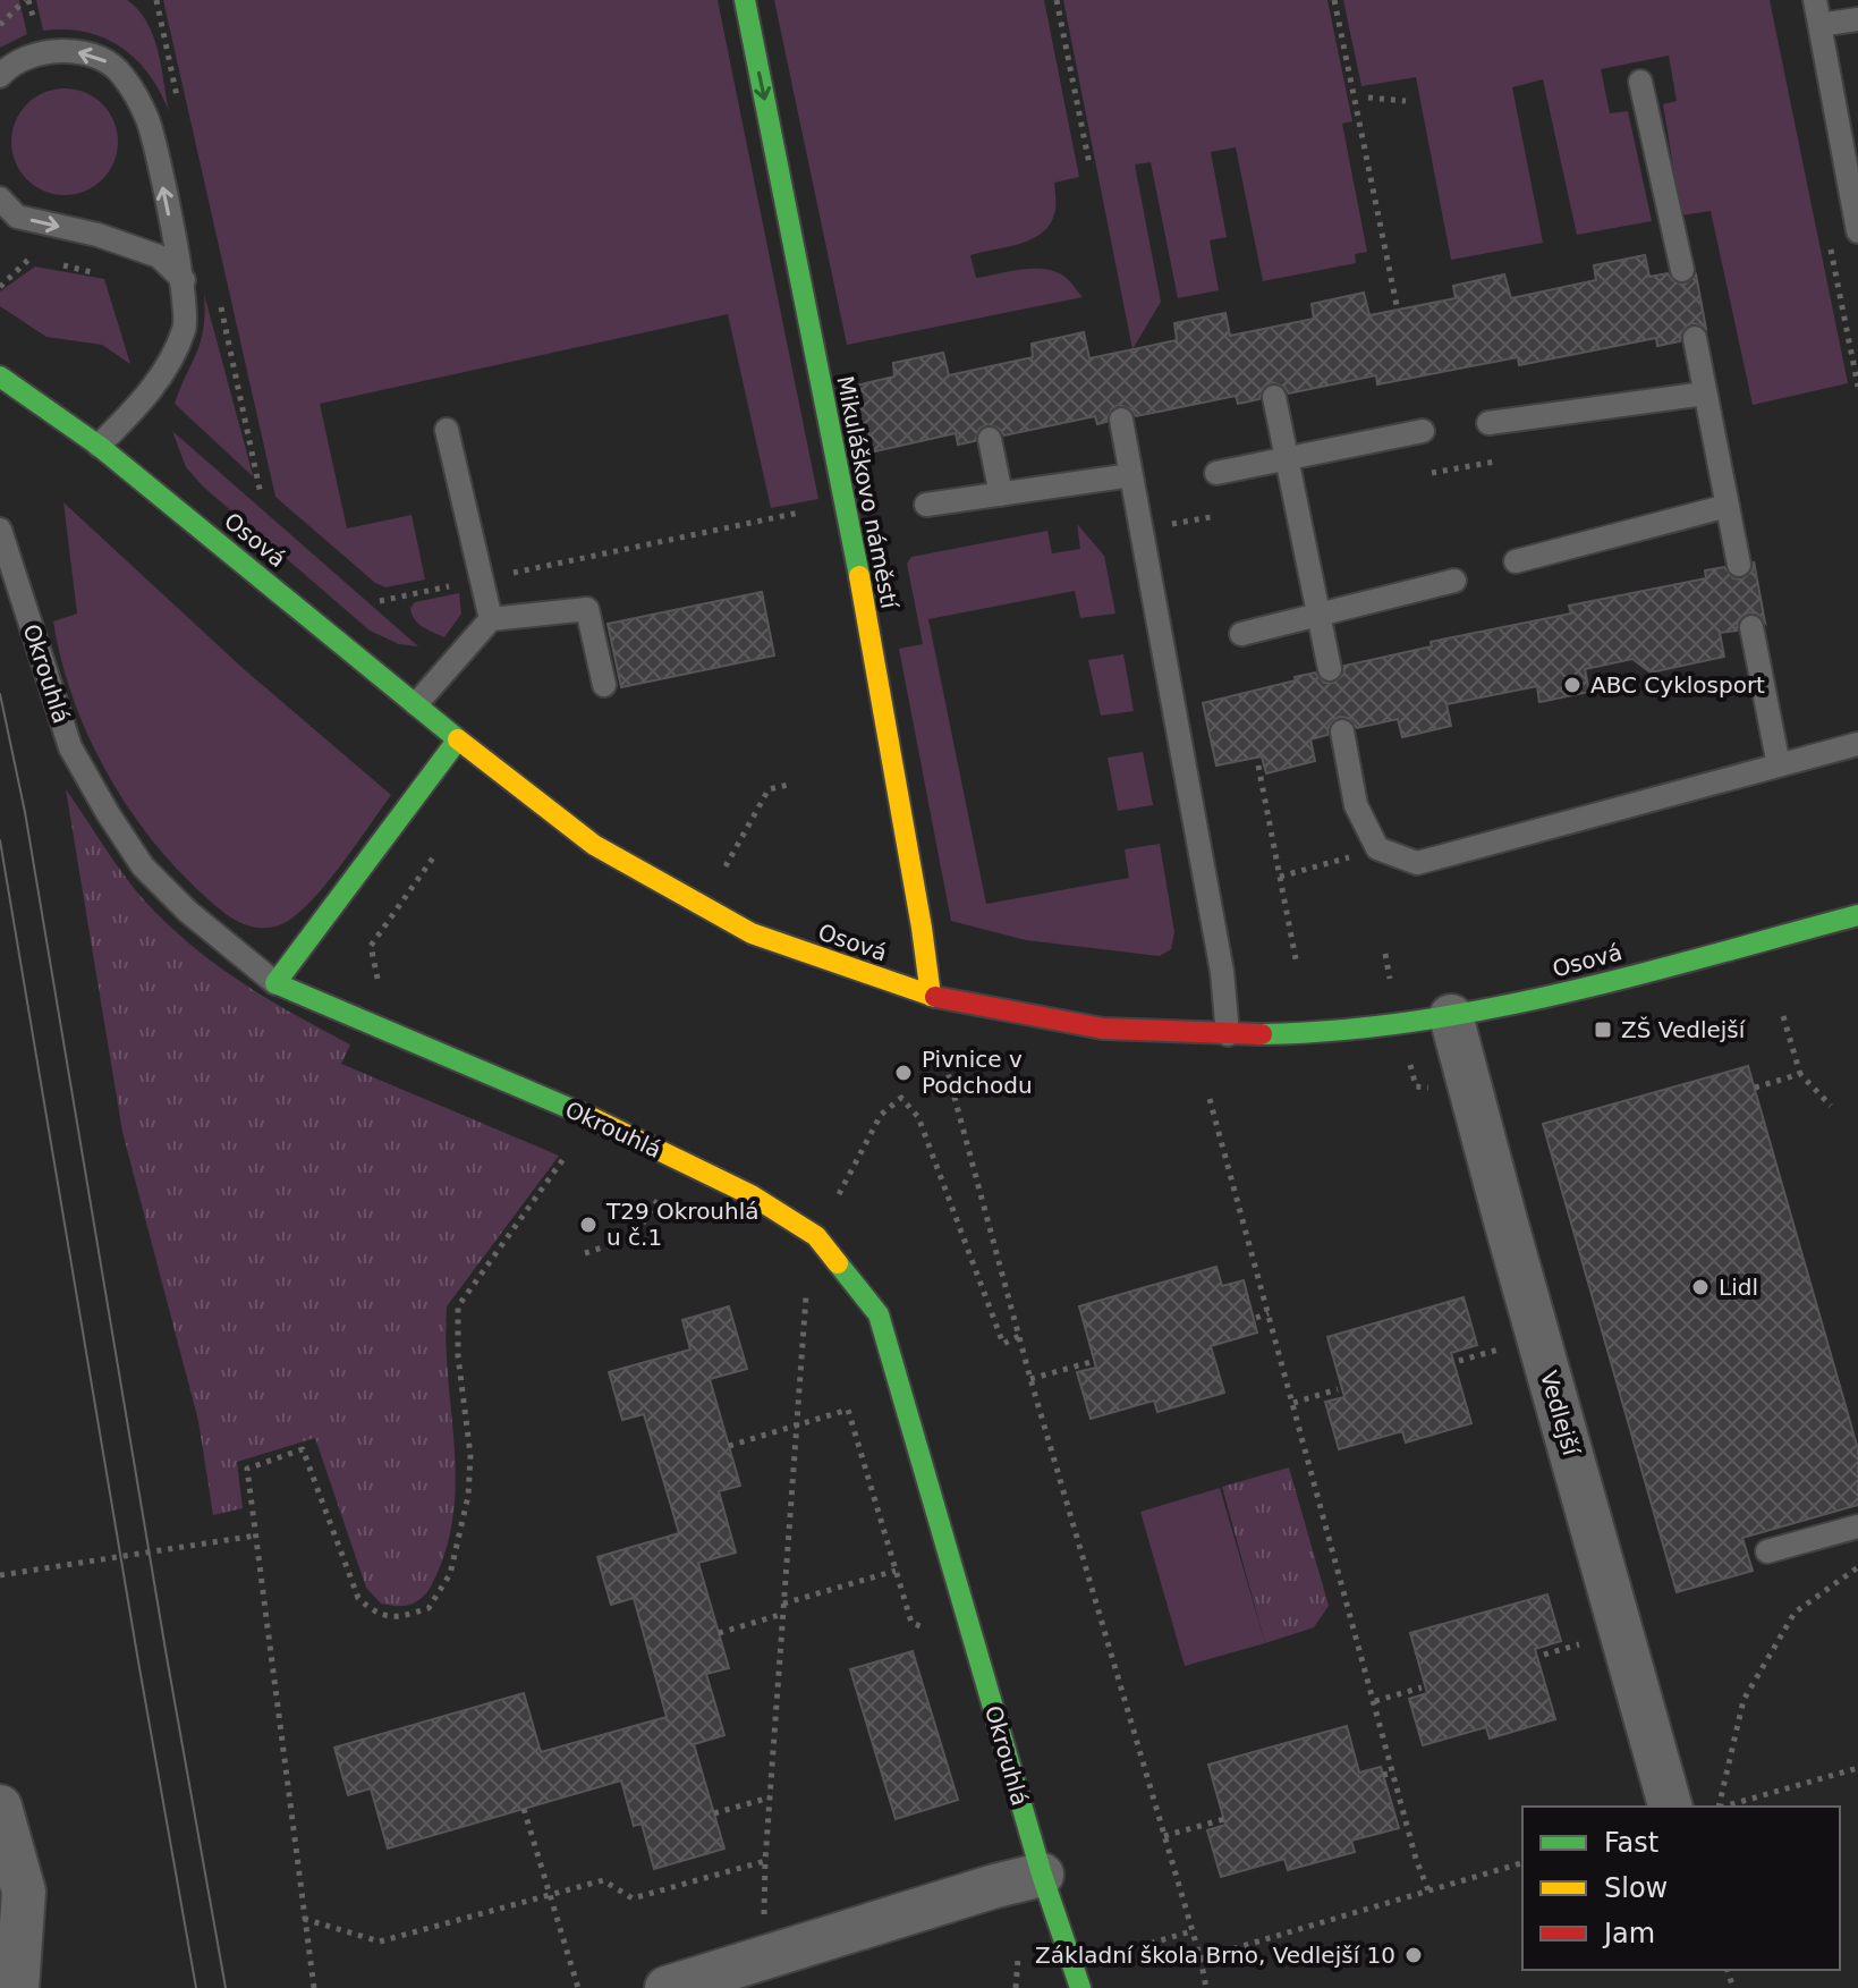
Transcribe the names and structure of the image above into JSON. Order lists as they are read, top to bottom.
{
  "streets": {
    "street": [
      "Mikuláškovo náměstí",
      "Osová",
      "Okrouhlá",
      "Vedlejší"
    ]
  },
  "crossings": [
    ["Mikuláškovo náměstí", "Osová"],
    ["Osová", "Vedlejší"]
  ],
  "one_way": ["Mikuláškovo náměstí"],
  "places": {
    "other": [
      "ABC Cyklosport",
      "Pivnice v Podchodu",
      "T29 Okrouhlá u č.1",
      "Lidl",
      "Základní škola Brno, Vedlejší 10"
    ],
    "transit": ["ZŠ Vedlejší"]
  },
  "legend": ["Fast", "Slow", "Jam"]
}
